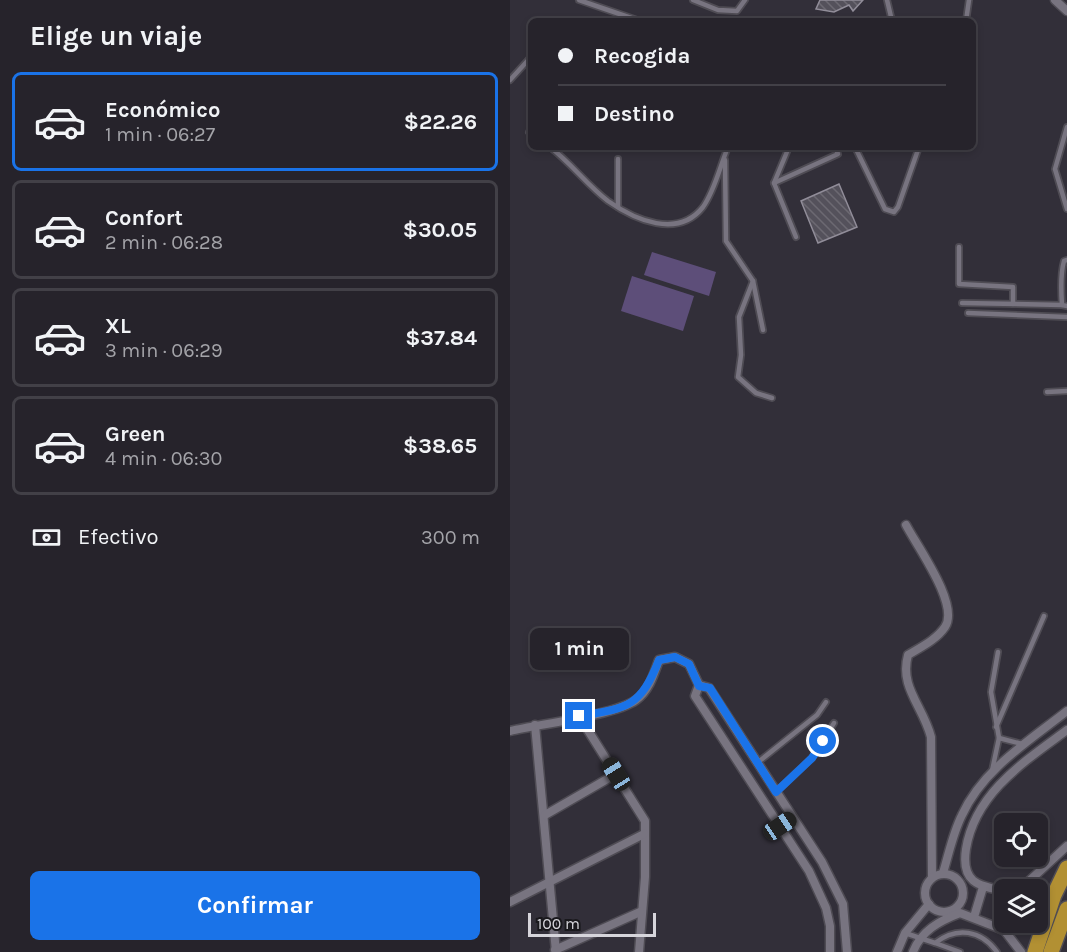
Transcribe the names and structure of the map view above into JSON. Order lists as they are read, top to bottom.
{
  "scale_bar": "100 m",
  "page": {
    "heading": "Elige un viaje",
    "banner": ["Recogida", "Destino"],
    "list": [
      {
        "name": "Económico",
        "note": "1 min · 06:27",
        "value": "$22.26"
      },
      {
        "name": "Confort",
        "note": "2 min · 06:28",
        "value": "$30.05"
      },
      {
        "name": "XL",
        "note": "3 min · 06:29",
        "value": "$37.84"
      },
      {
        "name": "Green",
        "note": "4 min · 06:30",
        "value": "$38.65"
      }
    ],
    "pay": ["Efectivo", "300 m"],
    "bubble": "1 min",
    "buttons": "Confirmar",
    "scale": "100 m"
  }
}
